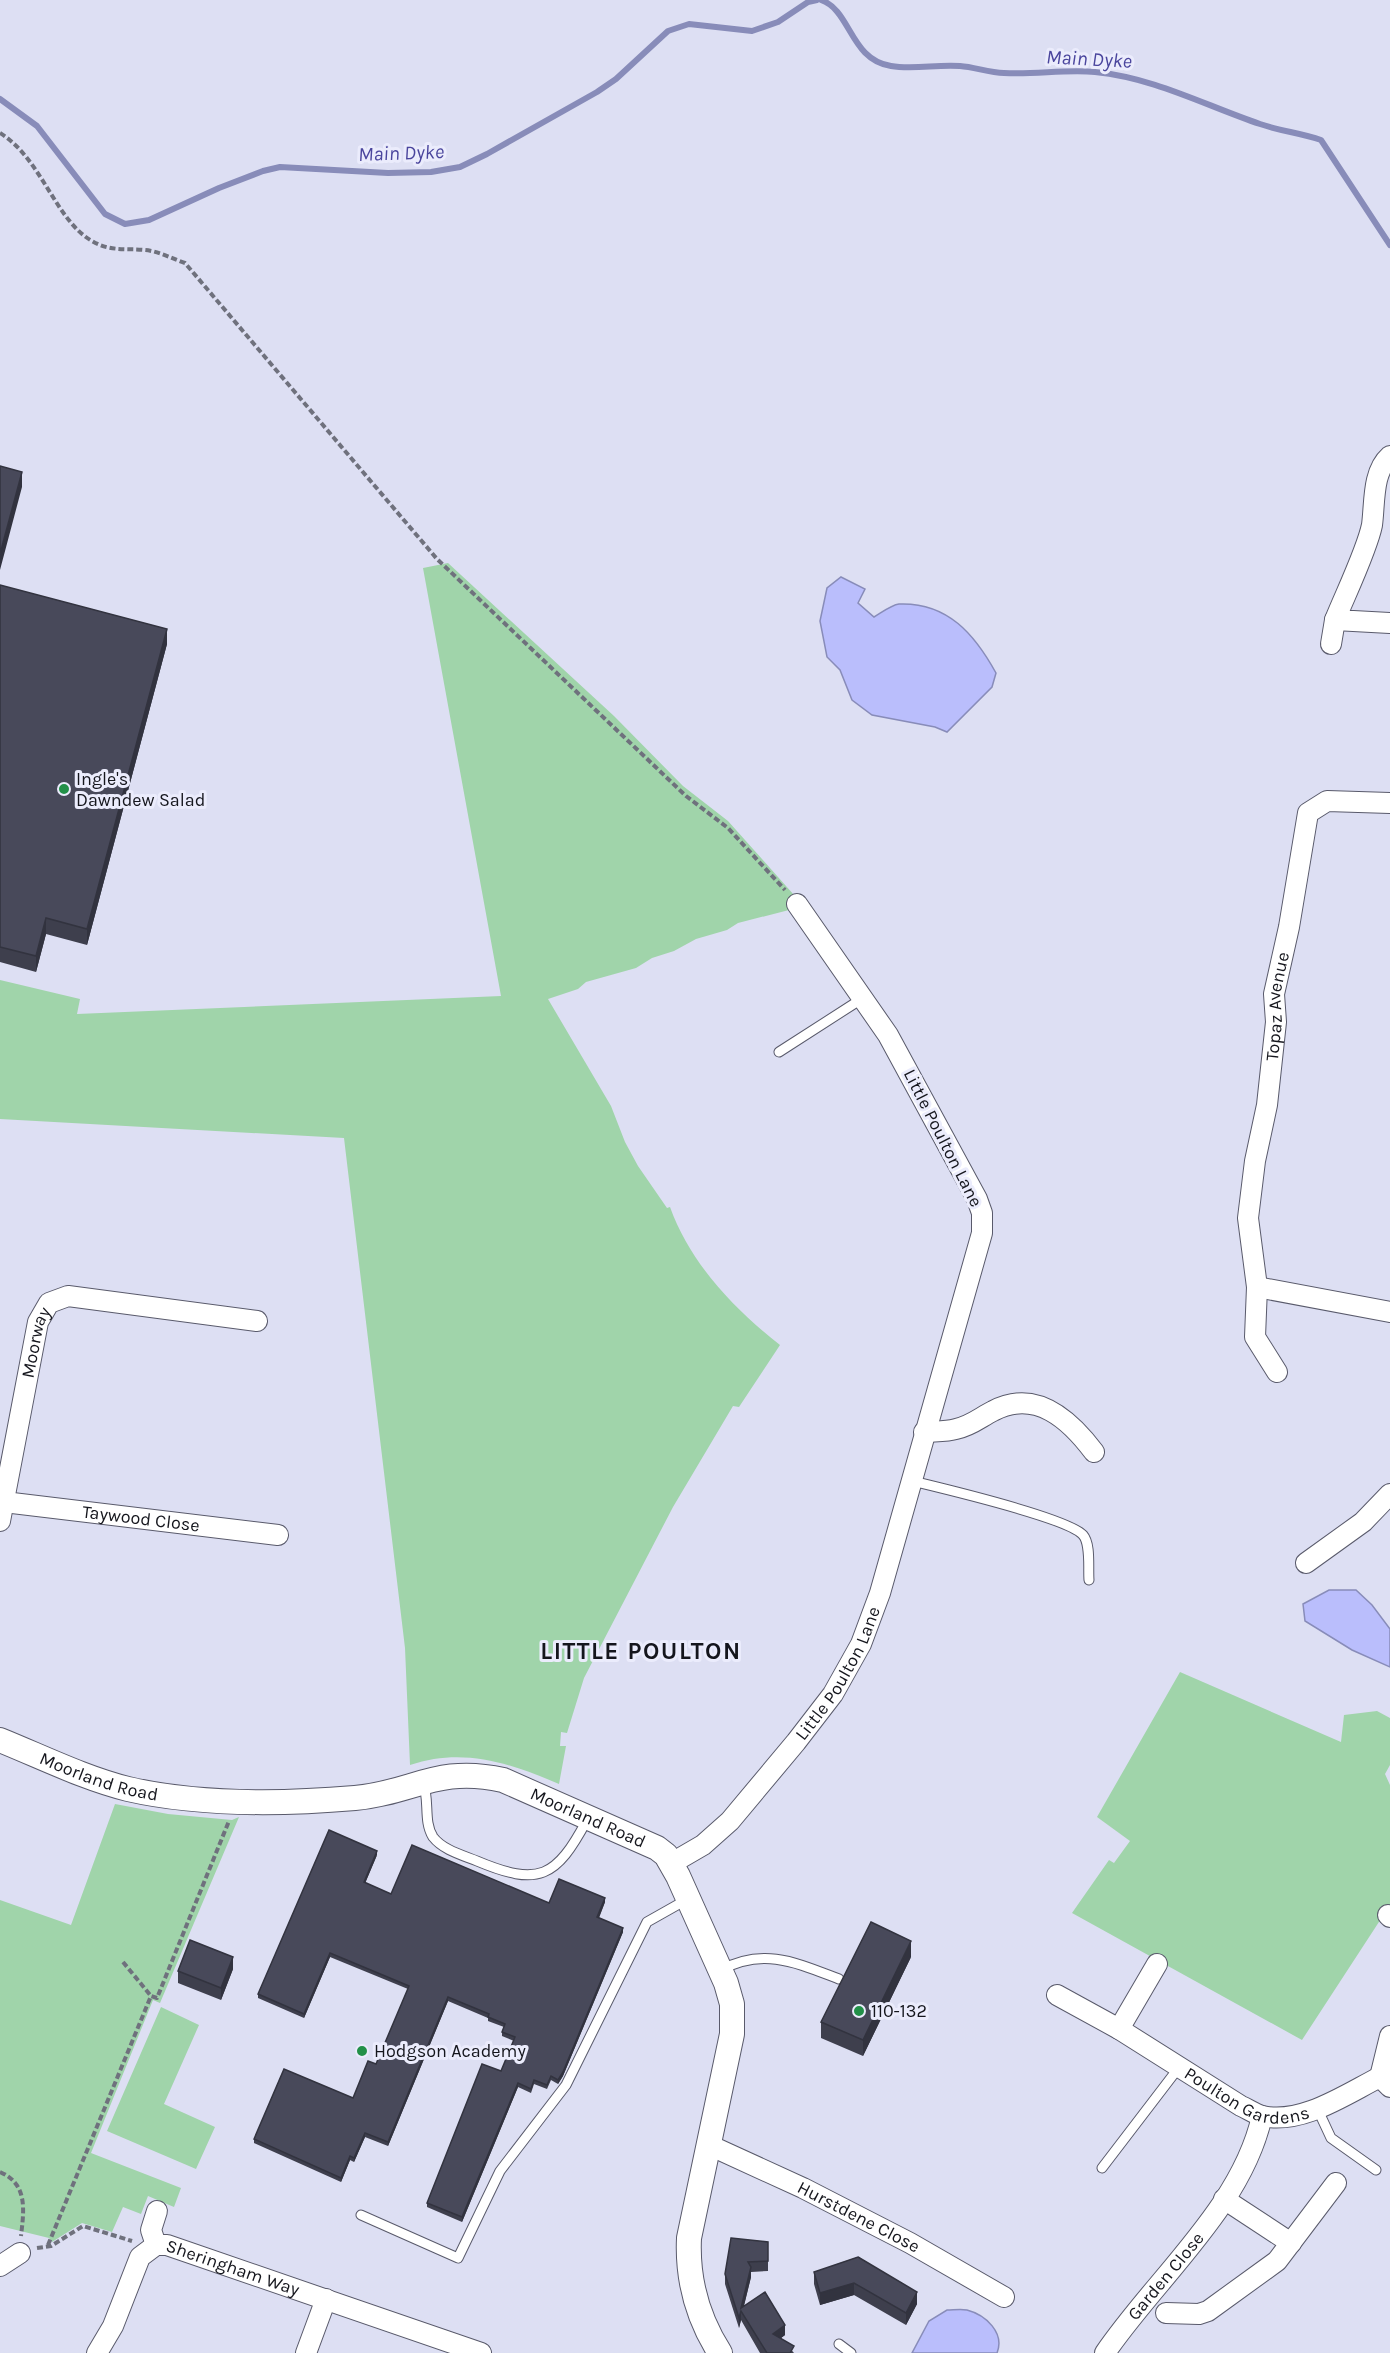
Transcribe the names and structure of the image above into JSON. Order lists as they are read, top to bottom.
{
  "streets": {
    "street": [
      "Topaz Avenue",
      "Little Poulton Lane",
      "Moorway",
      "Taywood Close",
      "Moorland Road",
      "Poulton Gardens",
      "Hurstdene Close",
      "Sheringham Way",
      "Garden Close"
    ]
  },
  "crossings": [
    ["Little Poulton Lane", "Moorland Road"],
    ["Moorway", "Taywood Close"],
    ["Moorland Road", "Hurstdene Close"],
    ["Poulton Gardens", "Garden Close"]
  ],
  "districts": ["LITTLE POULTON"],
  "water": ["Main Dyke"],
  "places": ["Ingle's Dawndew Salad", "110-132", "Hodgson Academy"]
}
